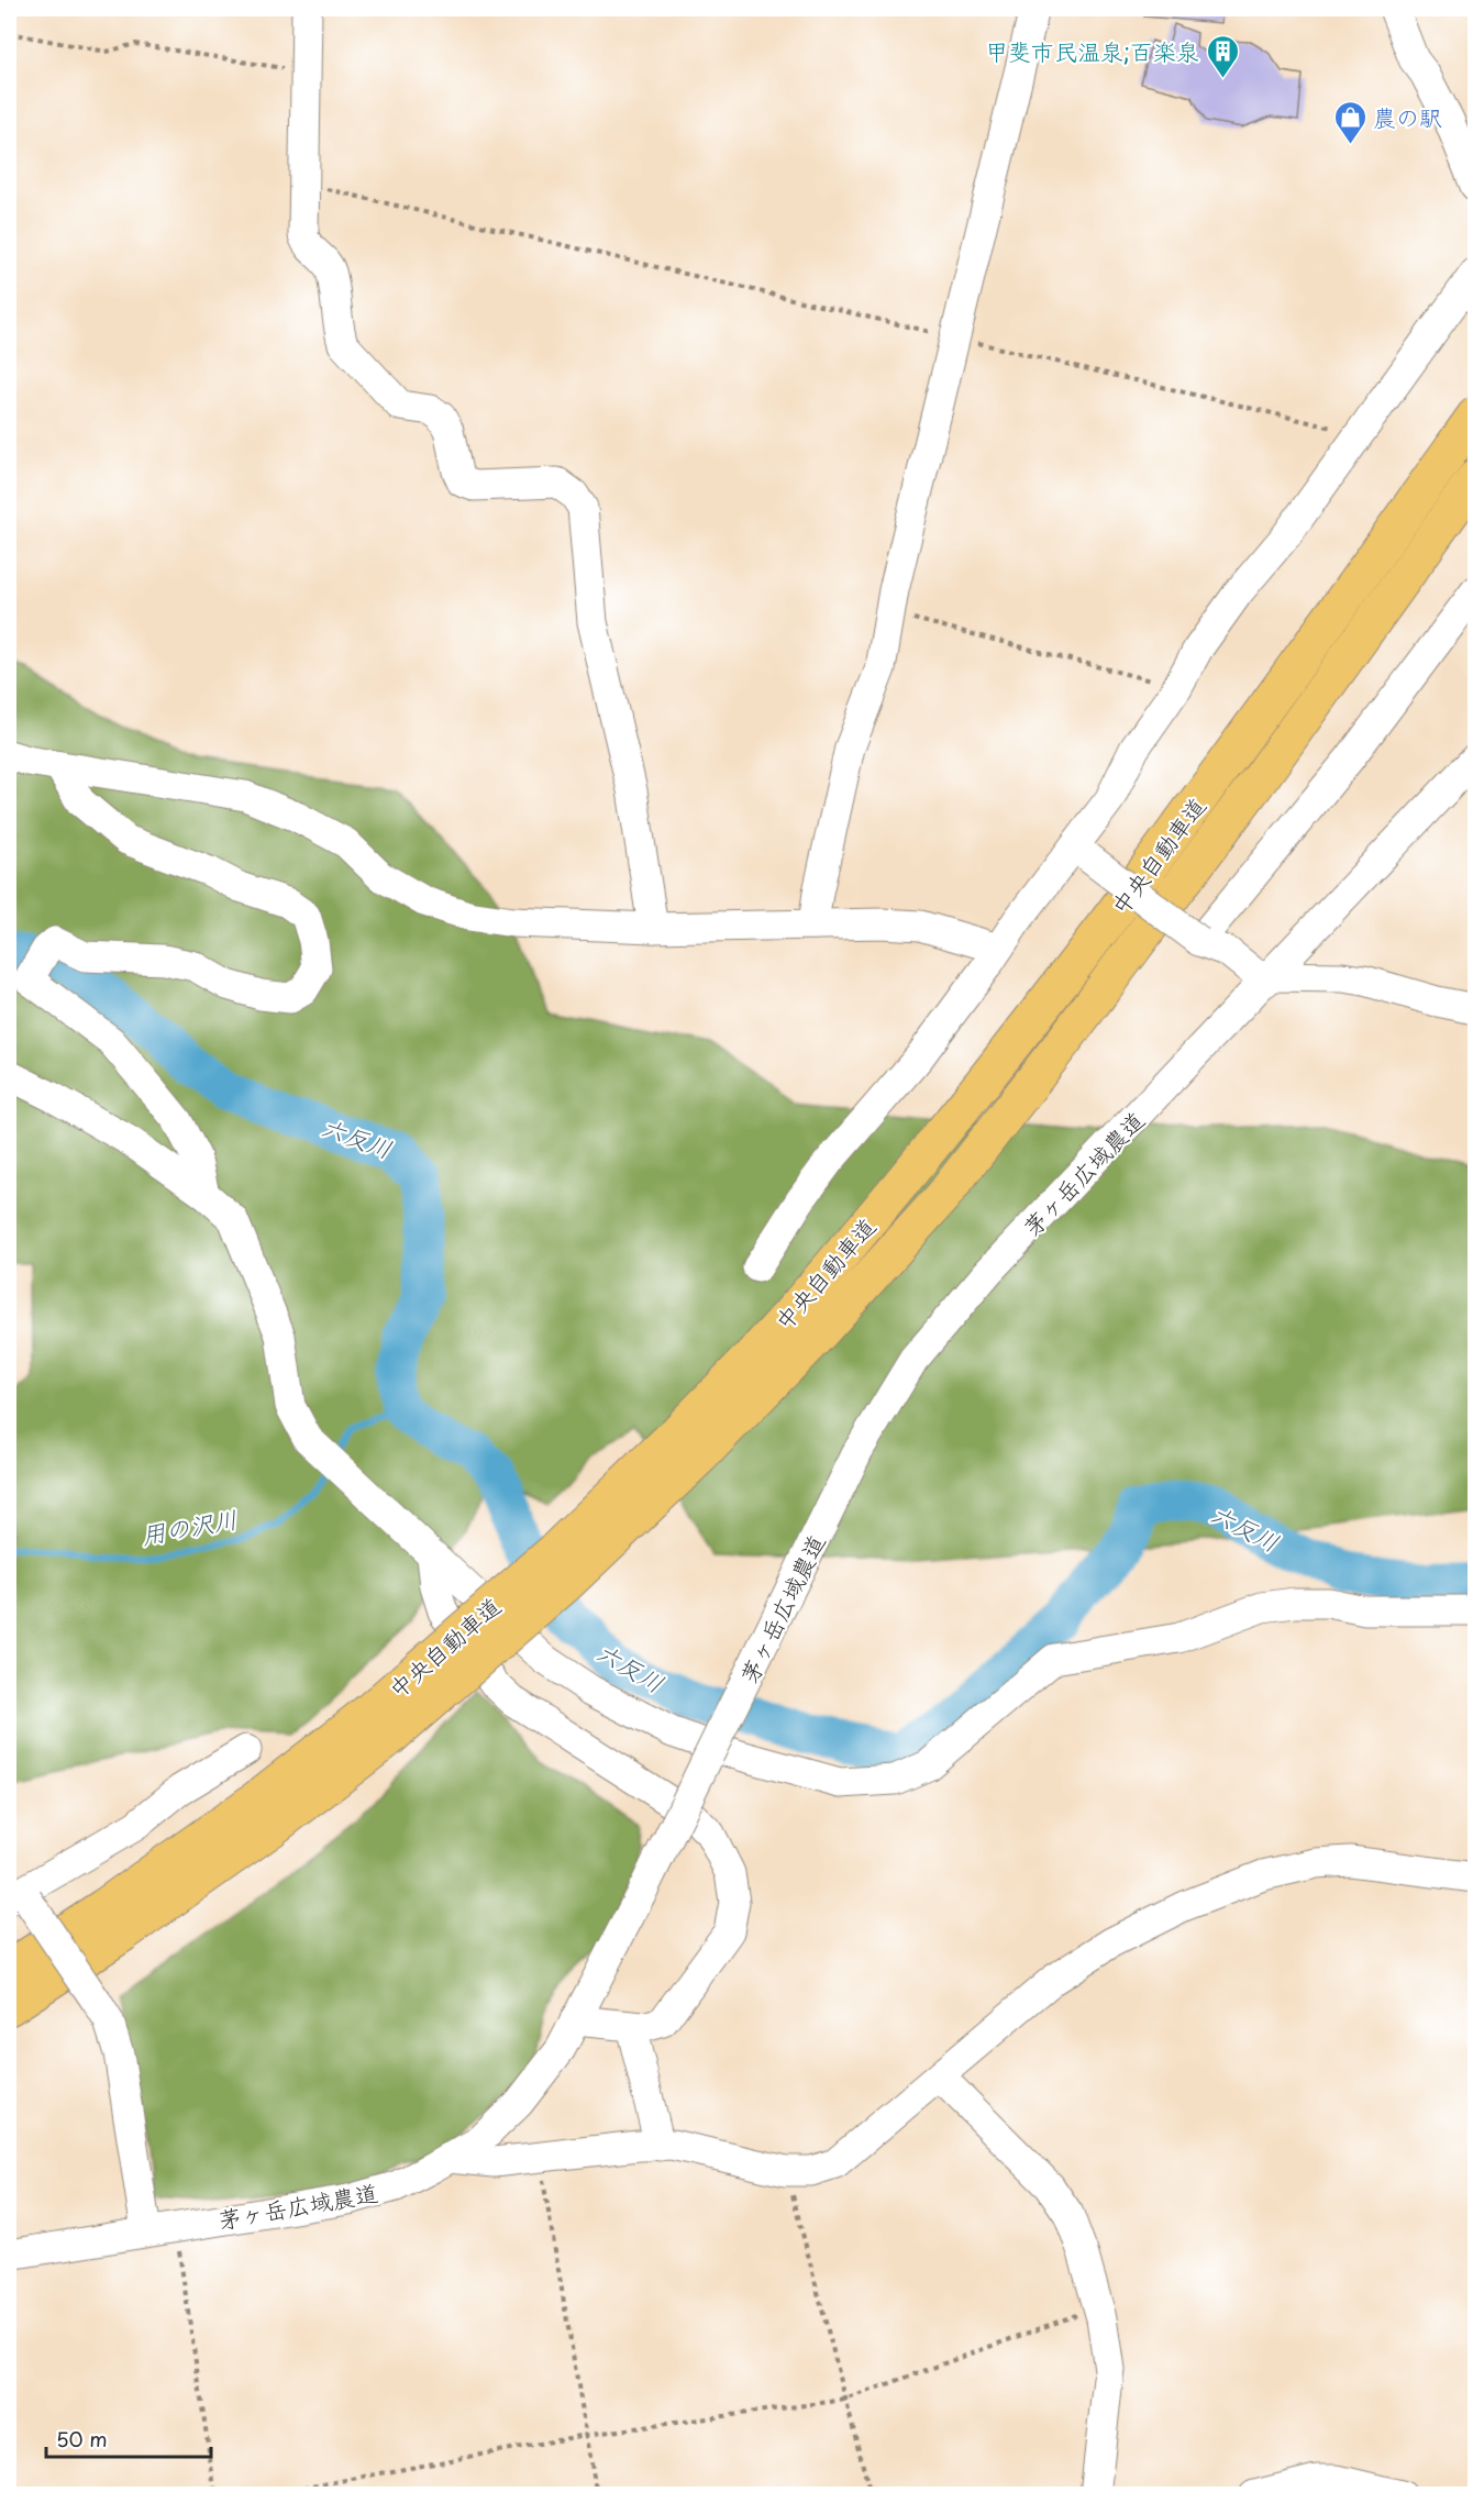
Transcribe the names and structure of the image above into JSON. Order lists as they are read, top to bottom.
{
  "streets": {
    "highway": ["中央自動車道"],
    "street": ["茅ヶ岳広域農道"]
  },
  "water": ["六反川", "用の沢川"],
  "places": {
    "building": ["甲斐市民温泉;百楽泉"],
    "shop": ["農の駅"]
  },
  "scale_bar": "50 m"
}
